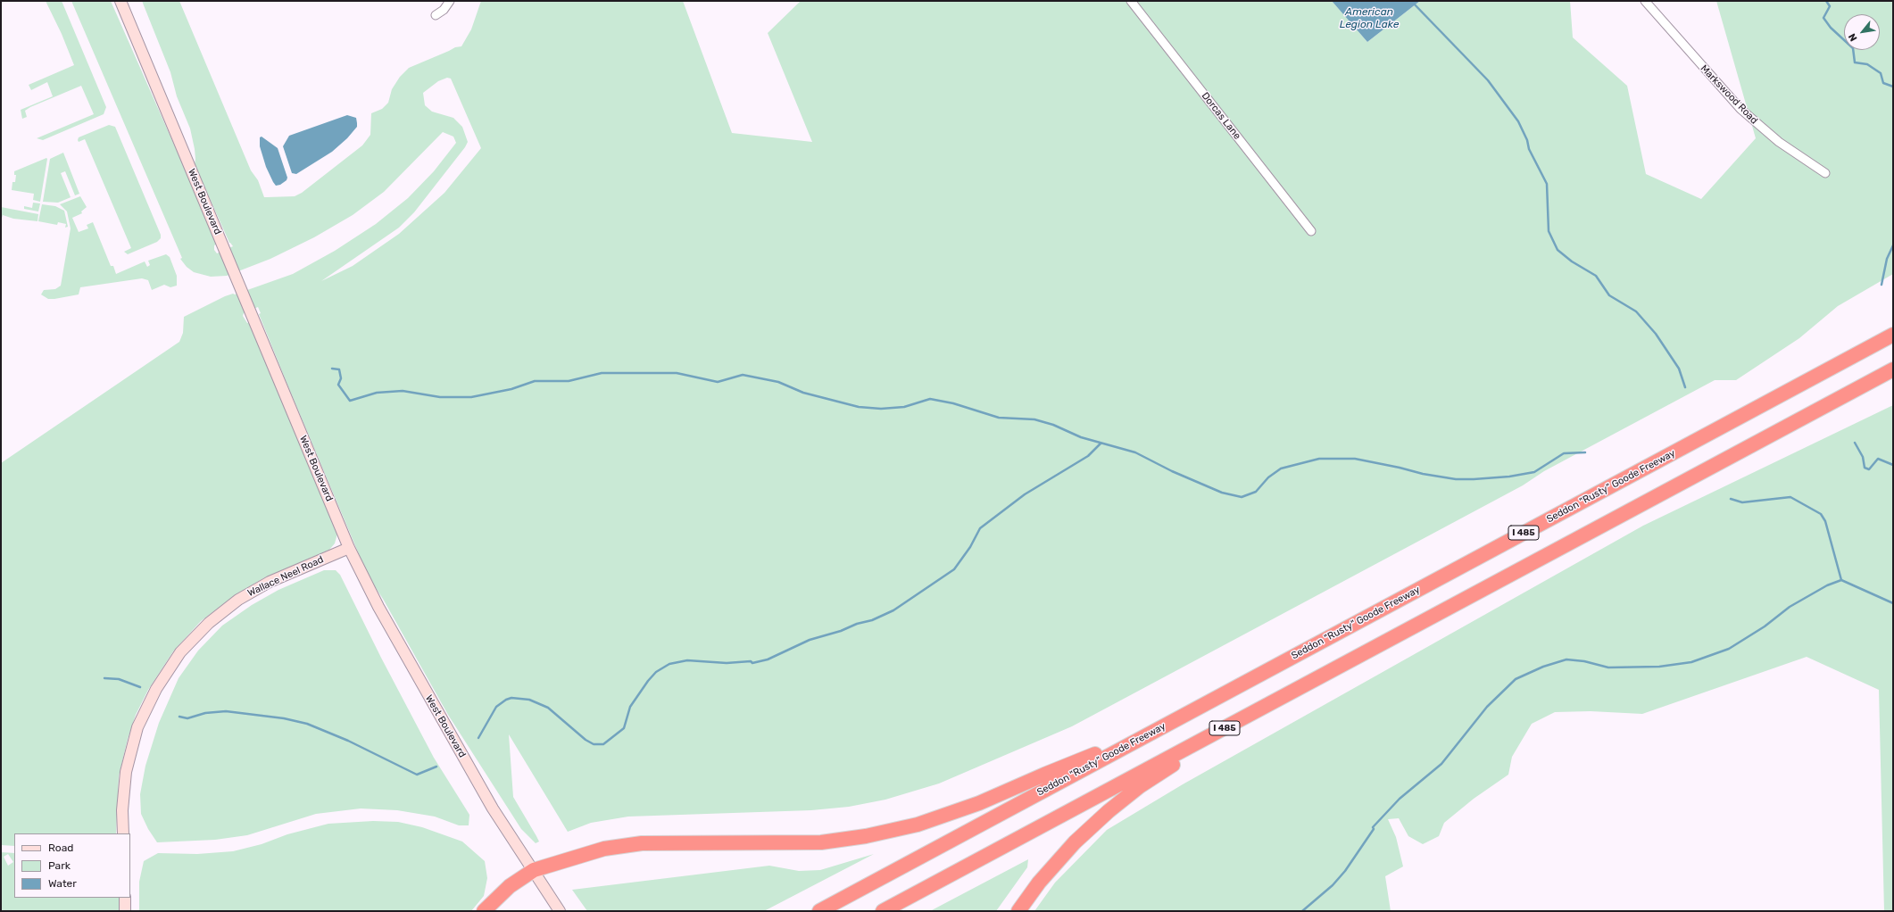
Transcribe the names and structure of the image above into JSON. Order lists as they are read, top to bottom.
{
  "streets": {
    "highway": ["Seddon \"Rusty\" Goode Freeway", "I 485"],
    "street": [
      "Markswood Road",
      "Dorcas Lane",
      "West Boulevard",
      "Wallace Neel Road"
    ]
  },
  "crossings": [
    ["West Boulevard", "Wallace Neel Road"]
  ],
  "water": ["American Legion Lake"],
  "legend": ["Road", "Park", "Water"],
  "north": "bottom left"
}
